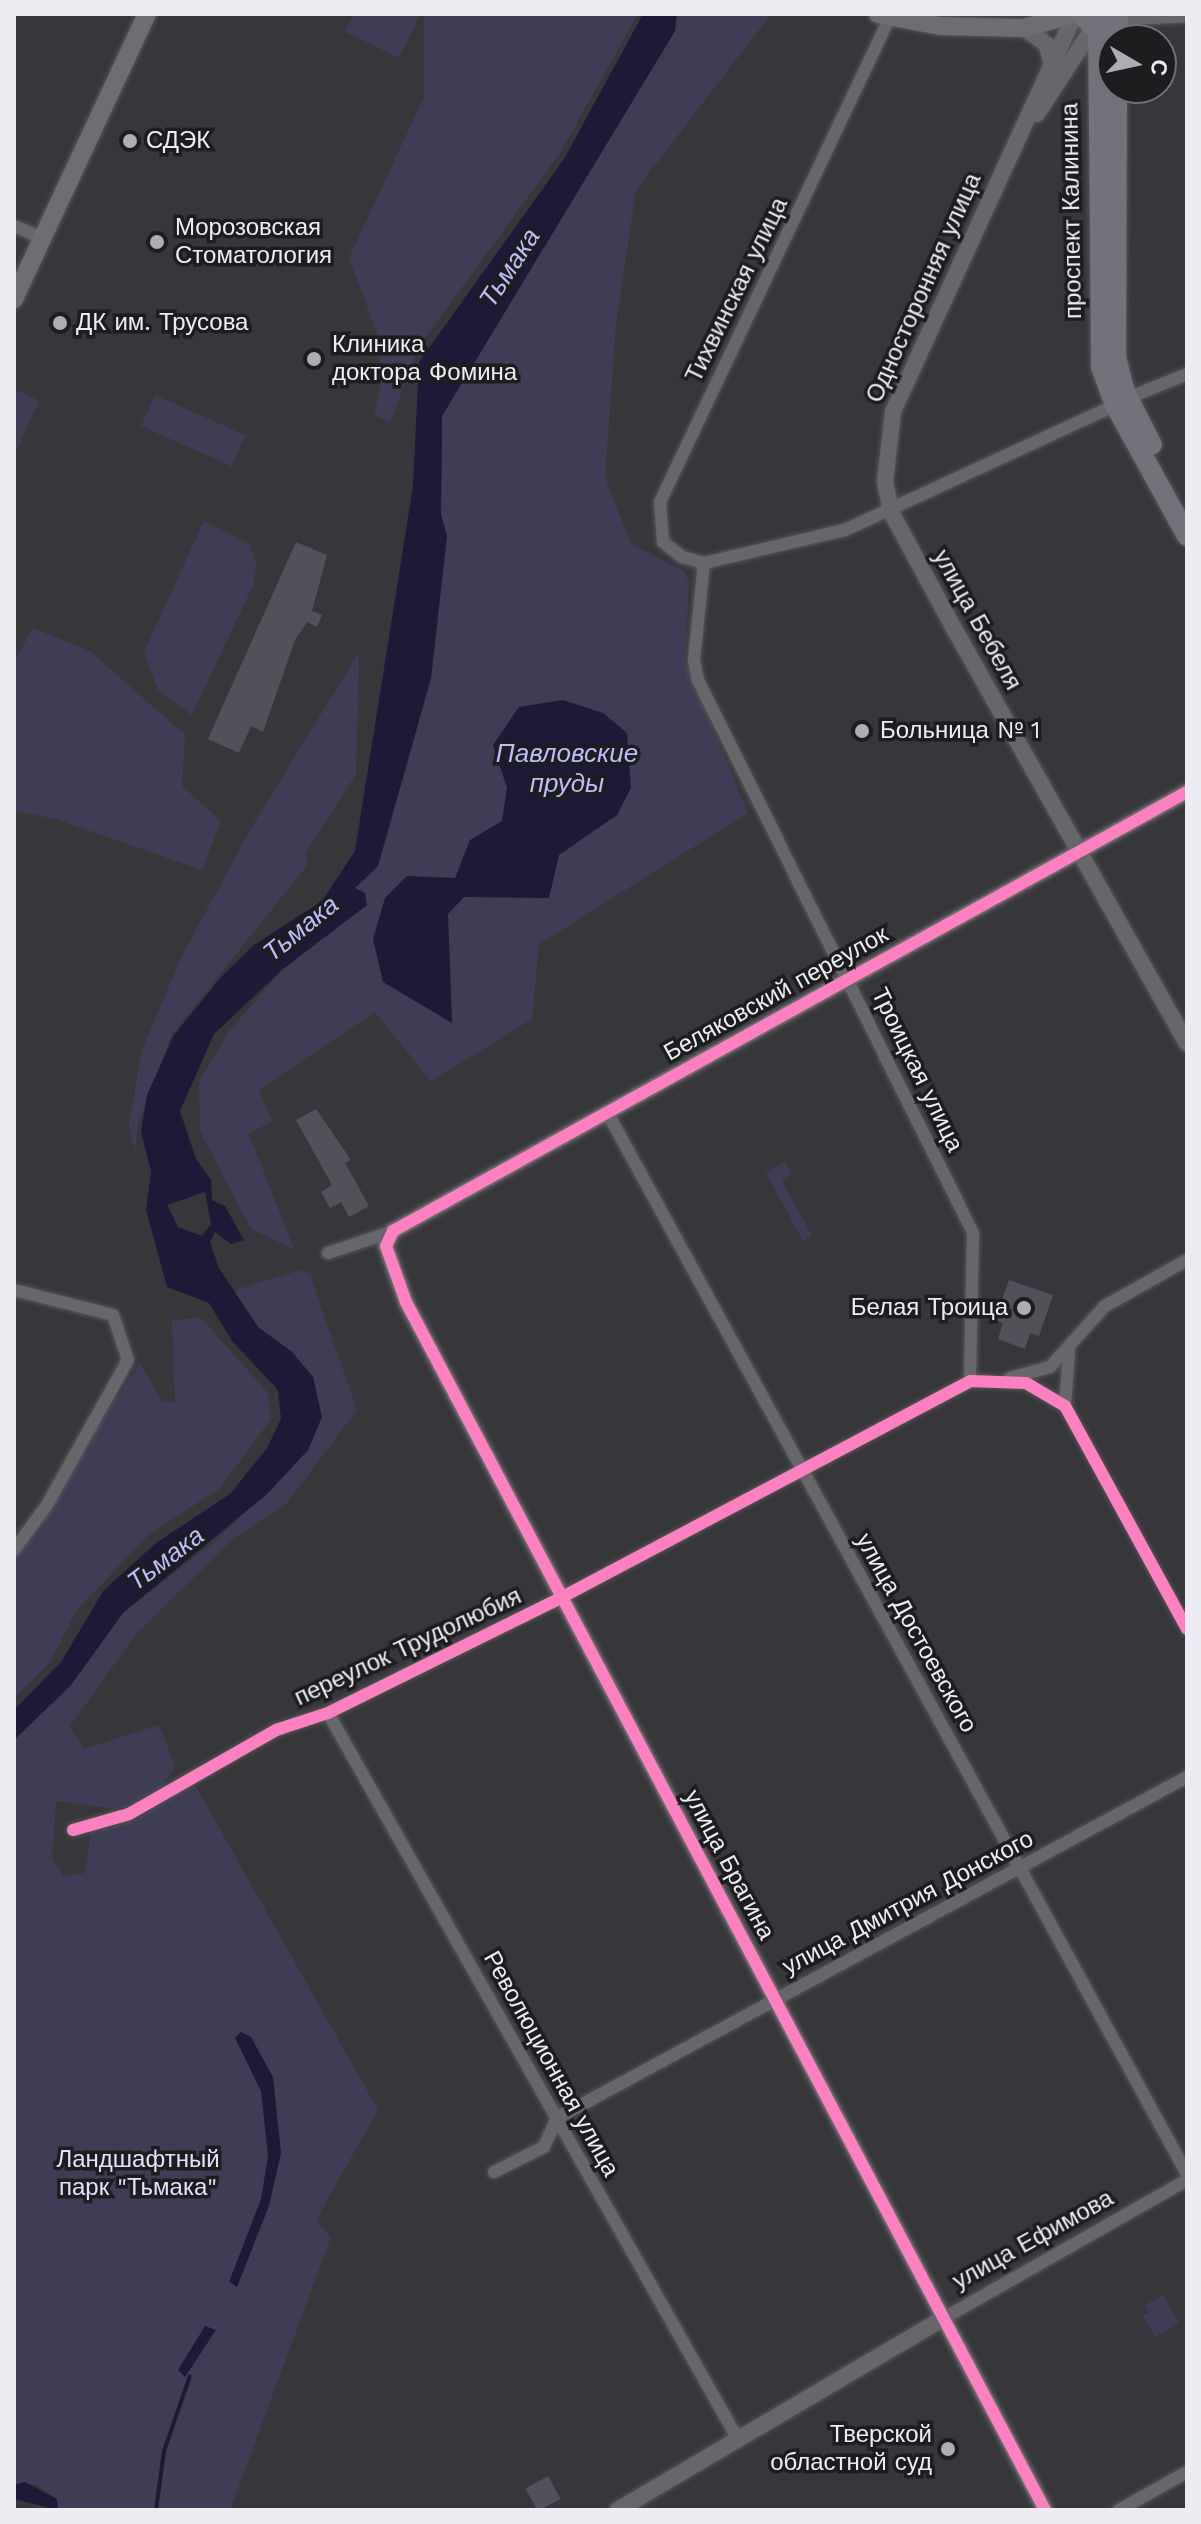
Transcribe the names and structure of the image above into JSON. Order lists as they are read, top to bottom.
{
  "streets": {
    "main road": ["проспект Калинина"],
    "street": [
      "Односторонняя улица",
      "Тихвинская улица",
      "улица Бебеля",
      "Беляковский переулок",
      "Троицкая улица",
      "улица Достоевского",
      "переулок Трудолюбия",
      "улица Брагина",
      "улица Дмитрия Донского",
      "Революционная улица",
      "улица Ефимова"
    ]
  },
  "crossings": [
    ["проспект Калинина", "Односторонняя улица"],
    ["Односторонняя улица", "улица Бебеля"],
    ["Тихвинская улица", "Троицкая улица"],
    ["улица Бебеля", "Беляковский переулок"],
    ["Беляковский переулок", "Троицкая улица"],
    ["Беляковский переулок", "улица Достоевского"],
    ["Беляковский переулок", "улица Брагина"],
    ["Троицкая улица", "переулок Трудолюбия"],
    ["улица Достоевского", "переулок Трудолюбия"],
    ["улица Достоевского", "улица Дмитрия Донского"],
    ["улица Достоевского", "улица Ефимова"],
    ["переулок Трудолюбия", "улица Брагина"],
    ["переулок Трудолюбия", "Революционная улица"],
    ["улица Брагина", "улица Дмитрия Донского"],
    ["улица Брагина", "улица Ефимова"],
    ["улица Дмитрия Донского", "Революционная улица"],
    ["Революционная улица", "улица Ефимова"]
  ],
  "water": ["Тьмака", "Павловские пруды"],
  "parks": ["Ландшафтный парк \"Тьмака\""],
  "places": [
    "СДЭК",
    "Морозовская Стоматология",
    "ДК им. Трусова",
    "Клиника доктора Фомина",
    "Больница № 1",
    "Белая Троица",
    "Тверской областной суд"
  ],
  "north": "right"
}
